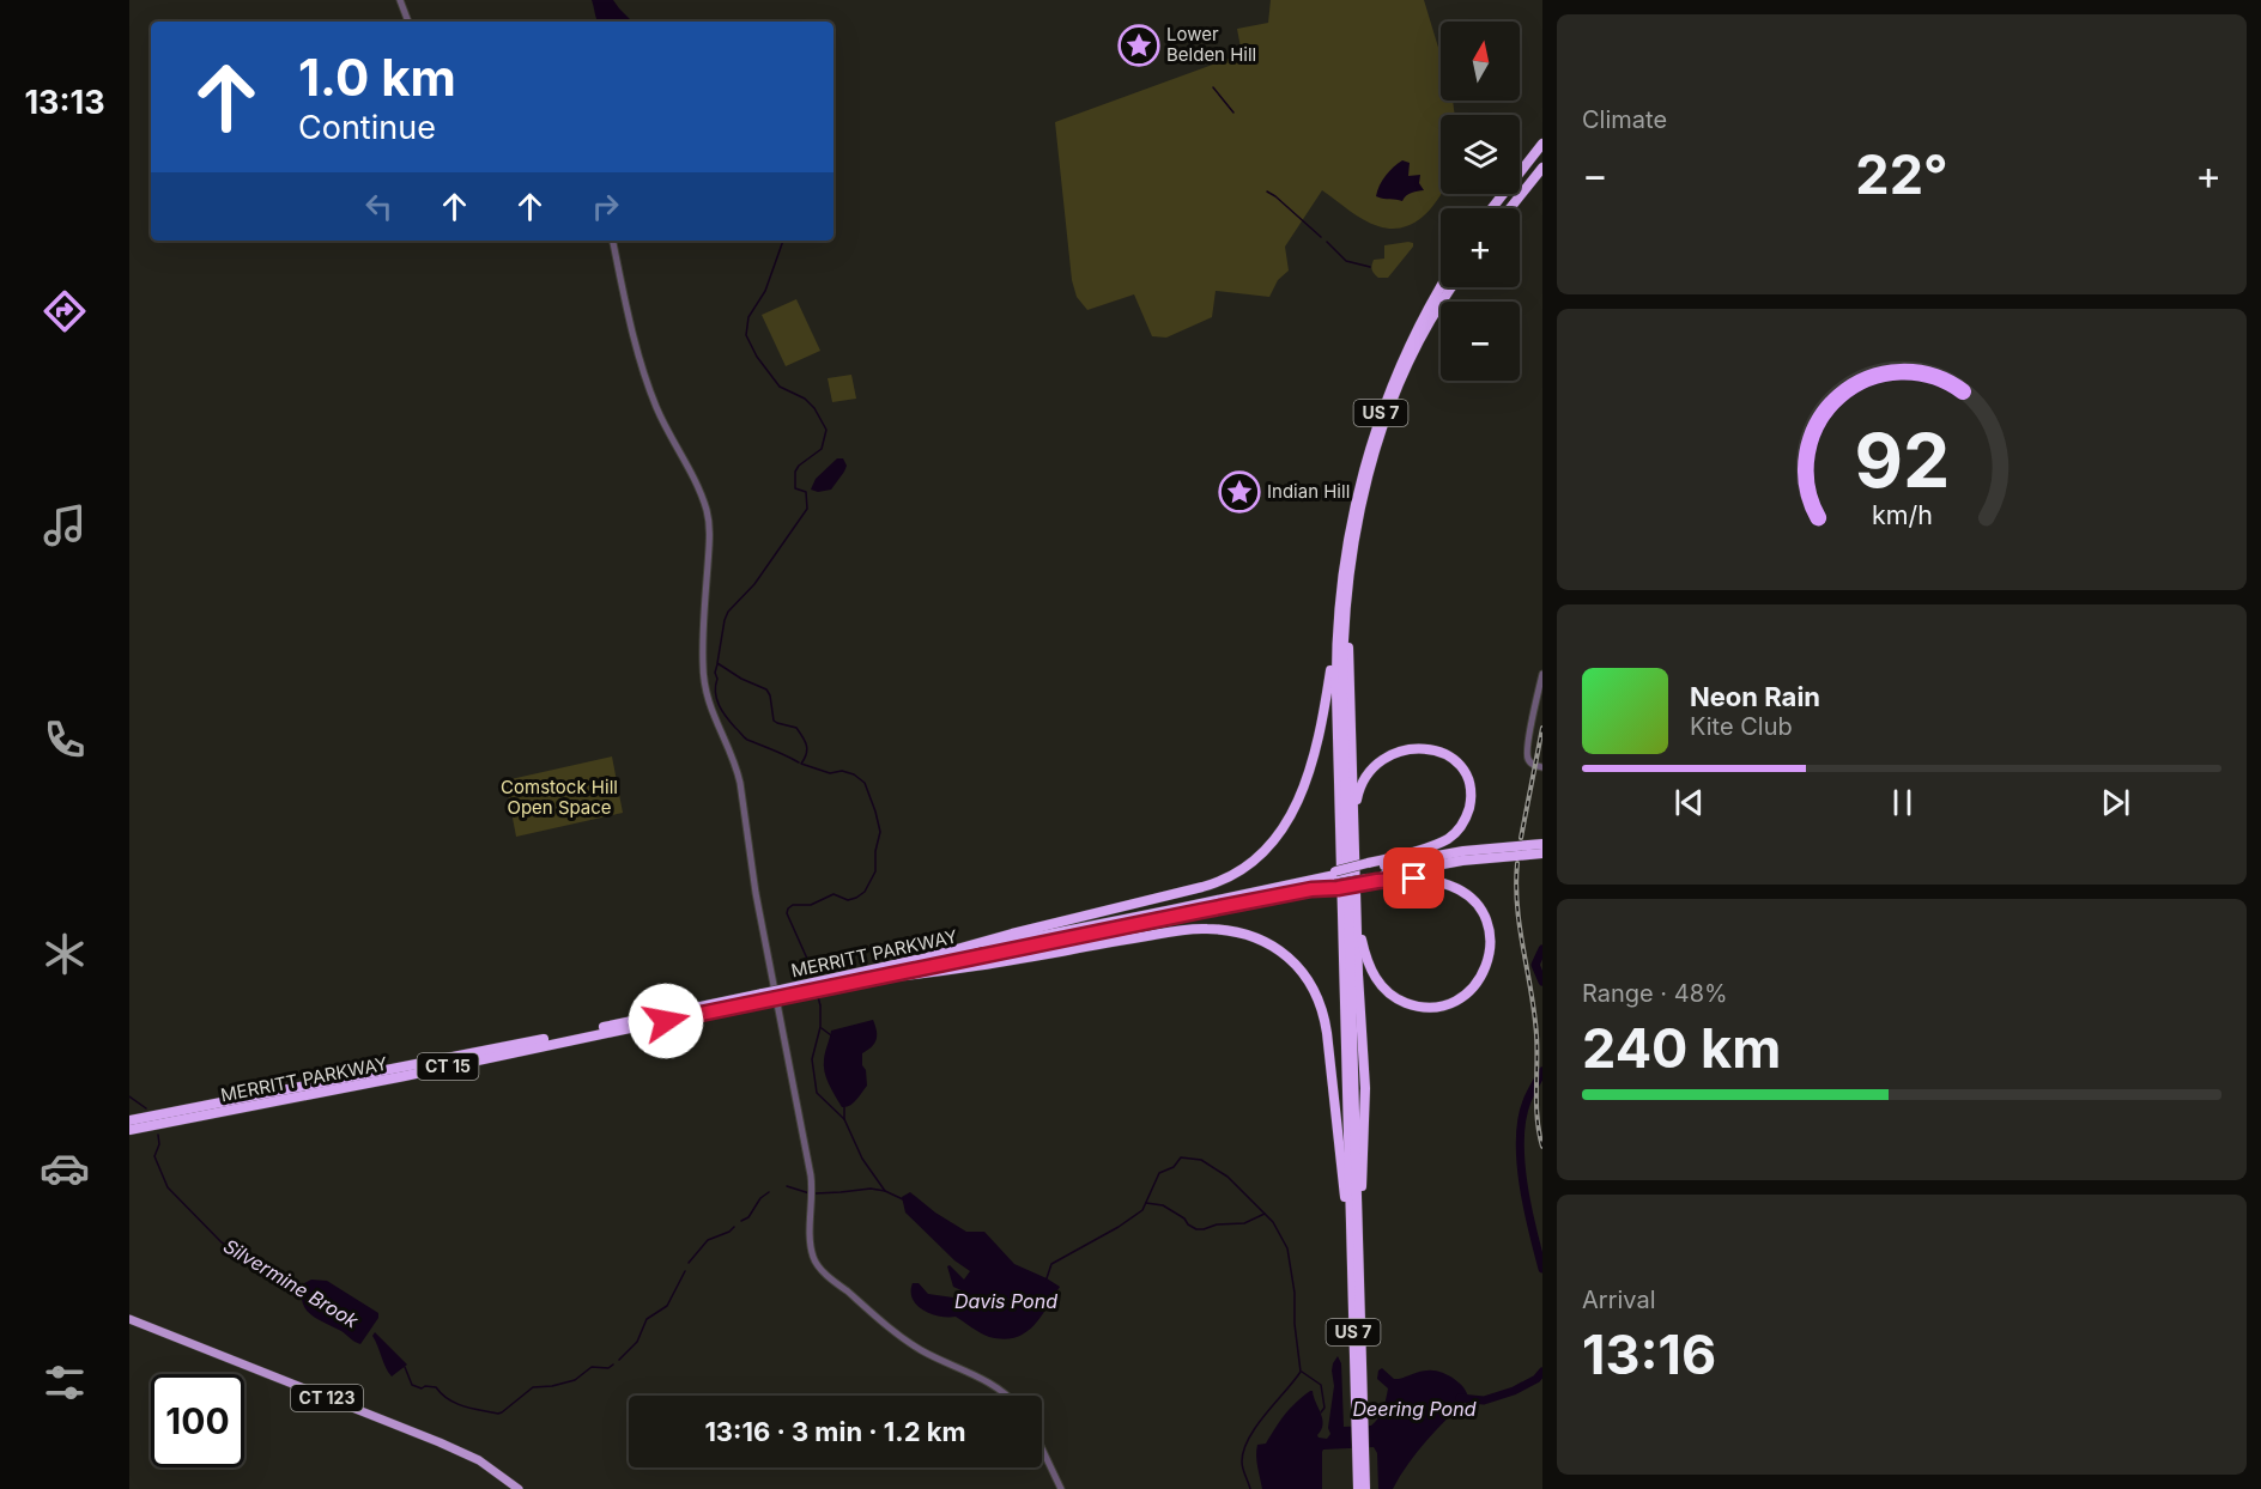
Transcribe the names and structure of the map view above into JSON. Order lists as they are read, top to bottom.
{
  "streets": {
    "highway": ["US 7", "MERRITT PARKWAY", "CT 15"],
    "main road": ["CT 123"]
  },
  "water": ["Silvermine Brook", "Davis Pond", "Deering Pond"],
  "parks": ["Comstock Hill Open Space"],
  "places": {
    "place": ["Lower Belden Hill", "Indian Hill"]
  },
  "north": "top",
  "page": {
    "tabs": "13:13",
    "tile": [
      "Climate",
      ["Range · 48%", "240 km"],
      ["Arrival", "13:16"]
    ],
    "map_buttons": ["+", "−"],
    "turn": ["1.0 km", "Continue"],
    "heat": ["−", "22°", "+"],
    "song": ["Neon Rain", "Kite Club"],
    "limit": "100",
    "trip": "13:16 · 3 min · 1.2 km",
    "gauge": ["92", "km/h"]
  }
}
